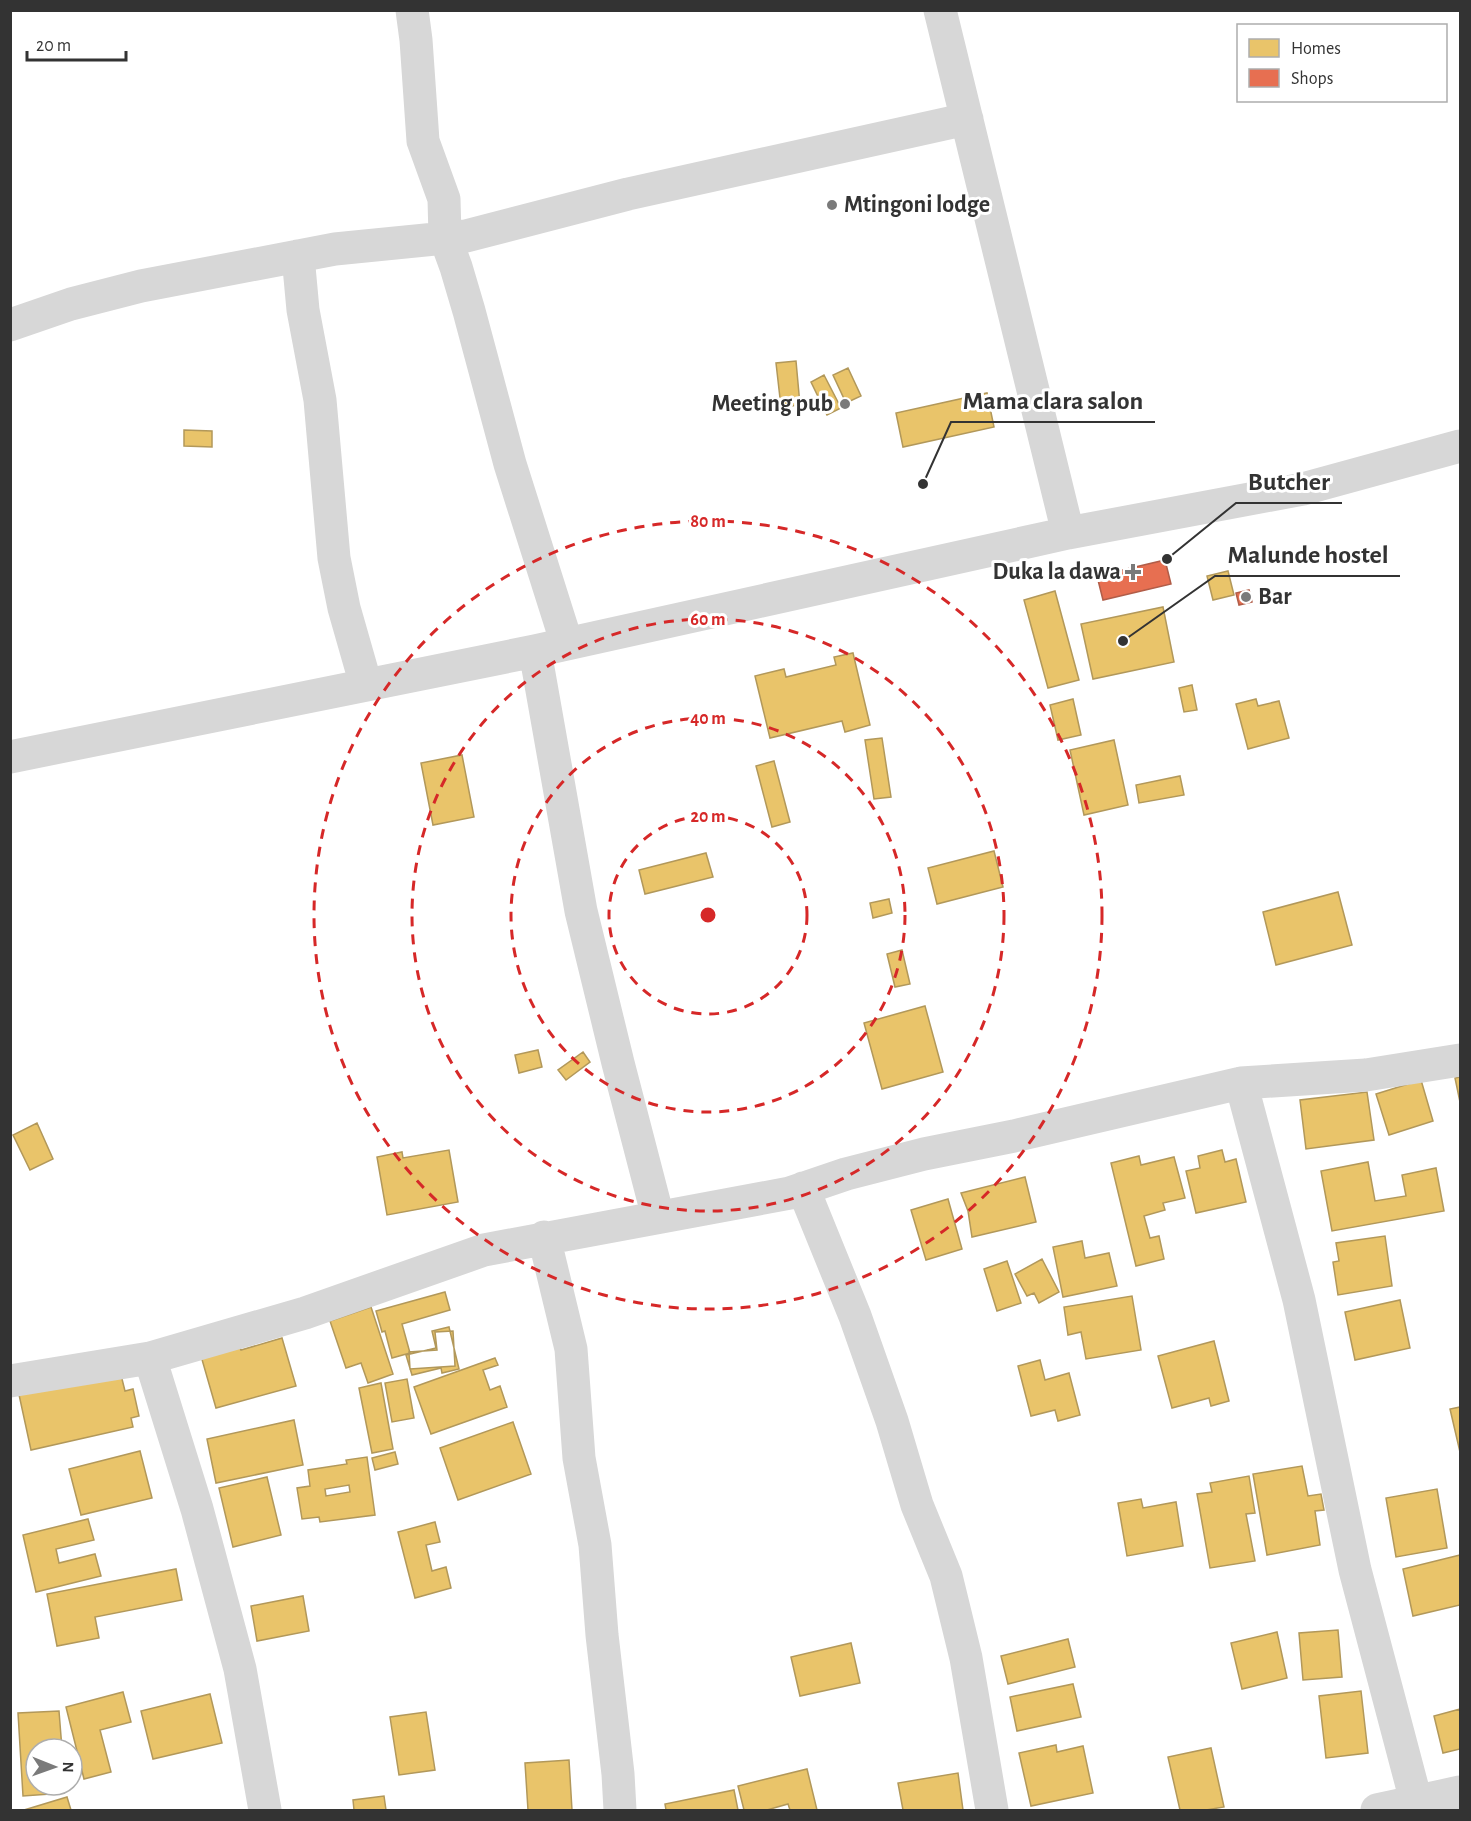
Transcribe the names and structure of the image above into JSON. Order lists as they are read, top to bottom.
{
  "places": {
    "other": [
      "Mtingoni lodge",
      "Meeting pub",
      "Mama clara salon",
      "Butcher",
      "Bar",
      "Malunde hostel"
    ],
    "health": ["Duka la dawa"]
  },
  "legend": ["Homes", "Shops"],
  "scale_bar": "20 m",
  "north": "right",
  "rings": [
    "80 m",
    "60 m",
    "40 m",
    "20 m"
  ]
}
